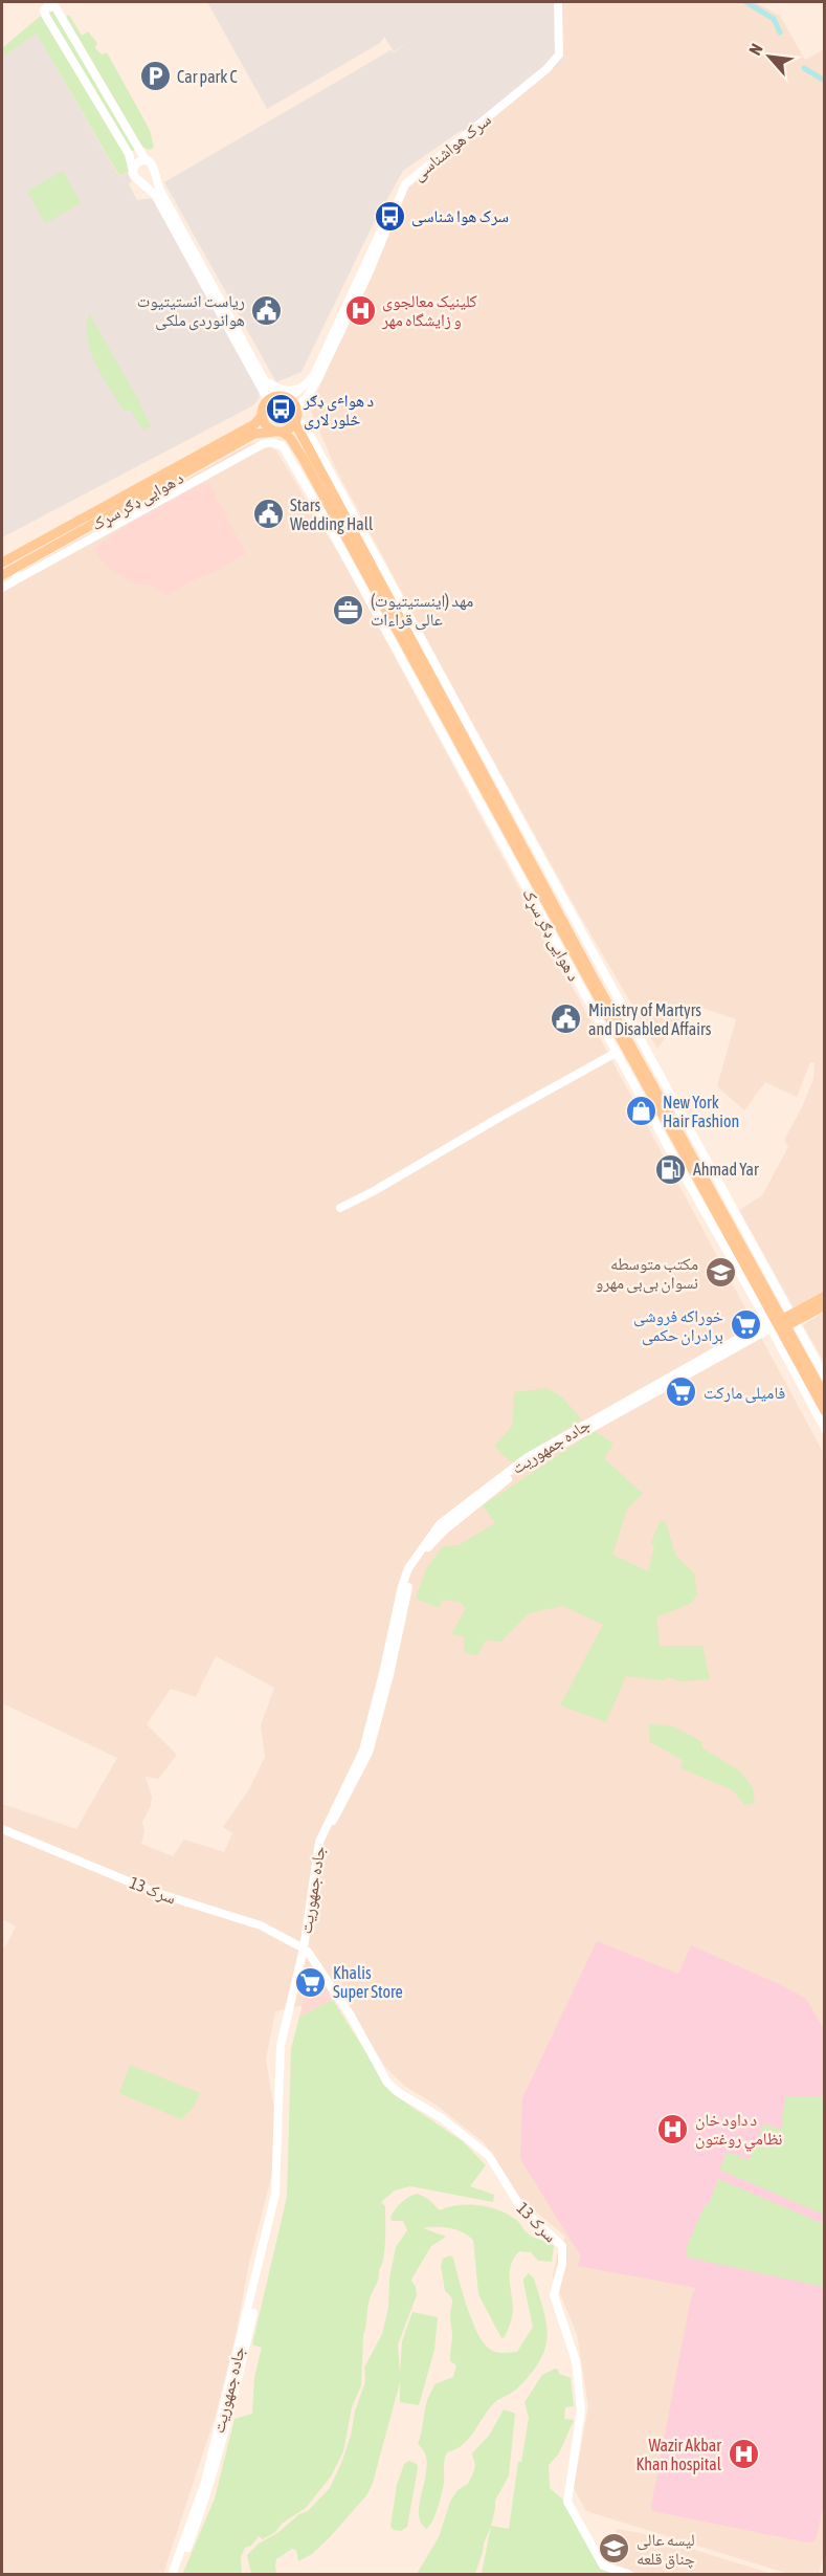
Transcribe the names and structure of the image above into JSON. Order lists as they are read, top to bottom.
{
  "streets": {
    "main road": ["د هوایی ډګر سړک", "جاده جمهوریت"],
    "street": ["سرک هواشناسی", "سرک 13"]
  },
  "crossings": [
    ["سرک هواشناسی", "د هوایی ډګر سړک"],
    ["د هوایی ډګر سړک", "جاده جمهوریت"],
    ["جاده جمهوریت", "سرک 13"]
  ],
  "places": {
    "parking": ["Car park C"],
    "bus stop": ["سرک هوا شناسی", "د هواٸ ډګر څلور لارى"],
    "public building": ["ریاست انستیتیوت هوانوردی ملکی", "Stars Wedding Hall", "Ministry of Martyrs and Disabled Affairs"],
    "hospital": ["کلینیک معالجوی و زایشگاه مهر", "د داود خان نظامي روغتون", "Wazir Akbar Khan hospital"],
    "office": ["مهد (اینستیتیوت) عالی قراءات"],
    "shop": ["New York Hair Fashion"],
    "fuel station": ["Ahmad Yar"],
    "school or university": ["مکتب متوسطه نسوان بی‌بی مهرو", "لیسه عالی چناق قلعه"],
    "supermarket": ["خوراکه فروشی برادران حکمی", "فامیلی مارکت", "Khalis Super Store"]
  },
  "north": "top left"
}
